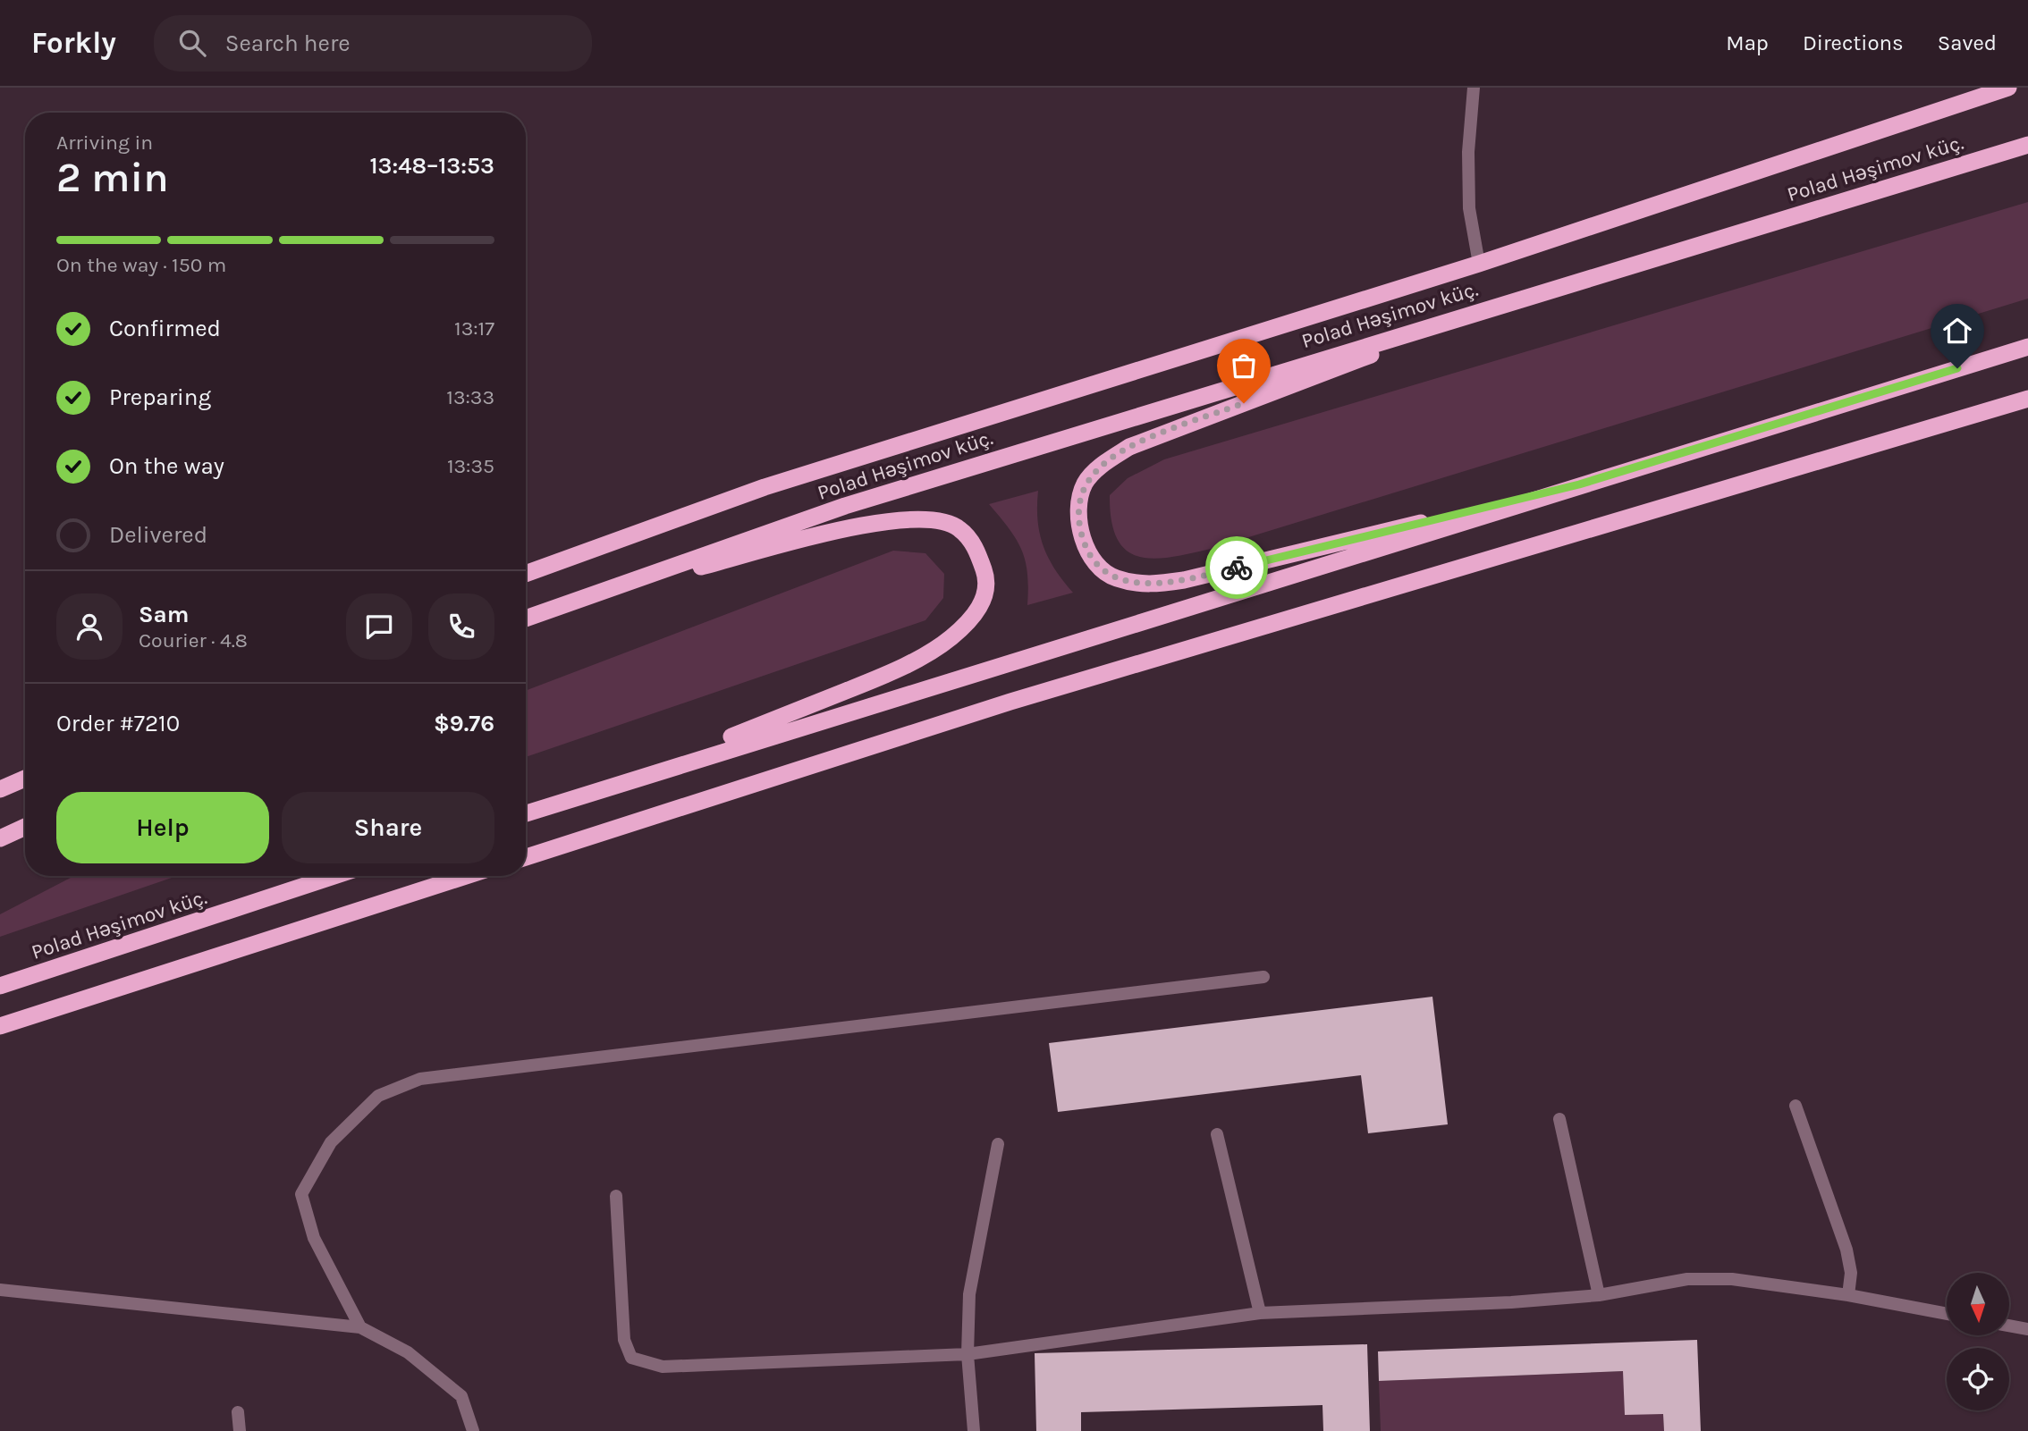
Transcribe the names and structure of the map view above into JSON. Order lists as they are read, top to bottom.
{
  "streets": {
    "highway": ["Polad Həşimov küç."]
  },
  "north": "bottom",
  "page": {
    "header": "Forkly",
    "search": "Search here",
    "nav": ["Map", "Directions", "Saved"],
    "heading": ["2 min", "Arriving in", "13:48–13:53"],
    "panel": [
      "Sam",
      "Courier · 4.8",
      "Order #7210",
      "$9.76"
    ],
    "bar": "On the way · 150 m",
    "list": [
      ["Confirmed", "13:17"],
      ["Preparing", "13:33"],
      ["On the way", "13:35"],
      "Delivered"
    ],
    "buttons": ["Help", "Share"]
  }
}
